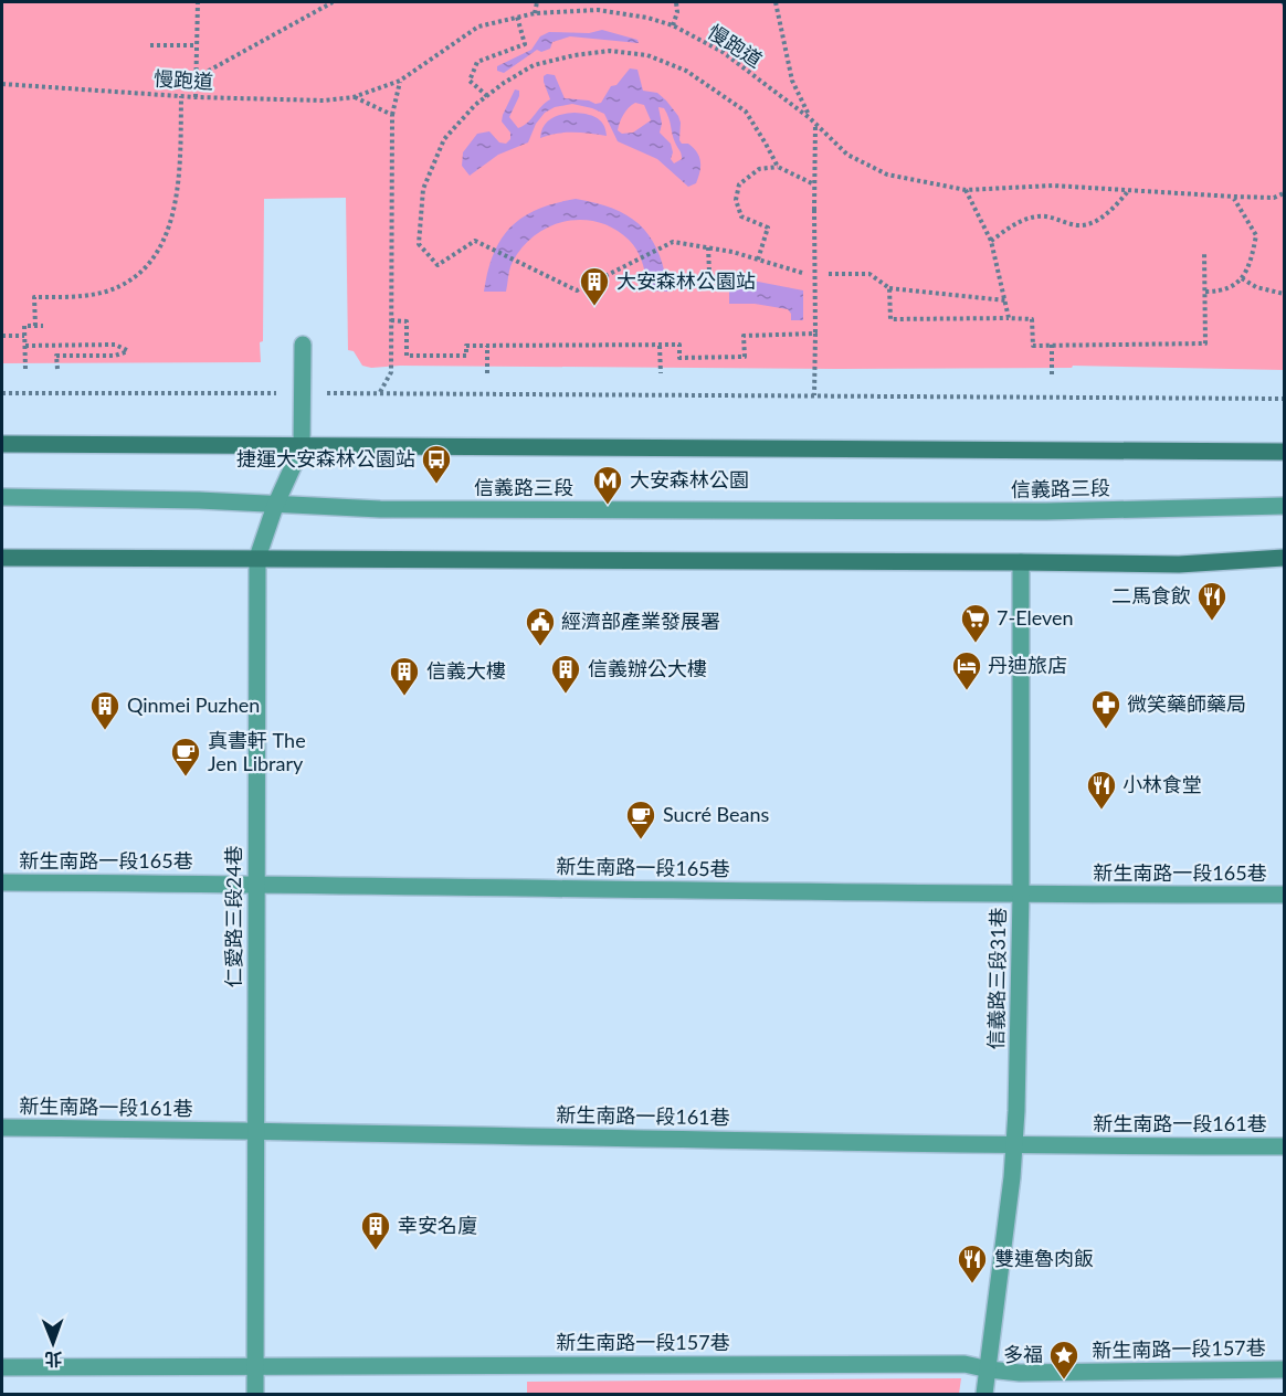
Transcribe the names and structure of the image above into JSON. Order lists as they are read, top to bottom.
{
  "streets": {
    "main road": ["信義路三段"],
    "street": [
      "新生南路一段165巷",
      "仁愛路三段24巷",
      "信義路三段31巷",
      "新生南路一段161巷",
      "新生南路一段157巷"
    ],
    "path": ["慢跑道"]
  },
  "crossings": [
    ["信義路三段", "仁愛路三段24巷"],
    ["新生南路一段165巷", "仁愛路三段24巷"],
    ["新生南路一段165巷", "信義路三段31巷"],
    ["仁愛路三段24巷", "新生南路一段161巷"],
    ["仁愛路三段24巷", "新生南路一段157巷"],
    ["信義路三段31巷", "新生南路一段161巷"],
    ["信義路三段31巷", "新生南路一段157巷"]
  ],
  "places": {
    "building": [
      "大安森林公園站",
      "信義辦公大樓",
      "信義大樓",
      "Qinmei Puzhen",
      "幸安名廈"
    ],
    "bus stop": ["捷運大安森林公園站"],
    "metro station": ["大安森林公園"],
    "restaurant": ["二馬食飲", "小林食堂", "雙連魯肉飯"],
    "supermarket": ["7-Eleven"],
    "public building": ["經濟部產業發展署"],
    "hotel": ["丹迪旅店"],
    "pharmacy": ["微笑藥師藥局"],
    "cafe": ["真書軒 The Jen Library", "Sucré Beans"],
    "place": ["多福"]
  },
  "north": "bottom"
}
